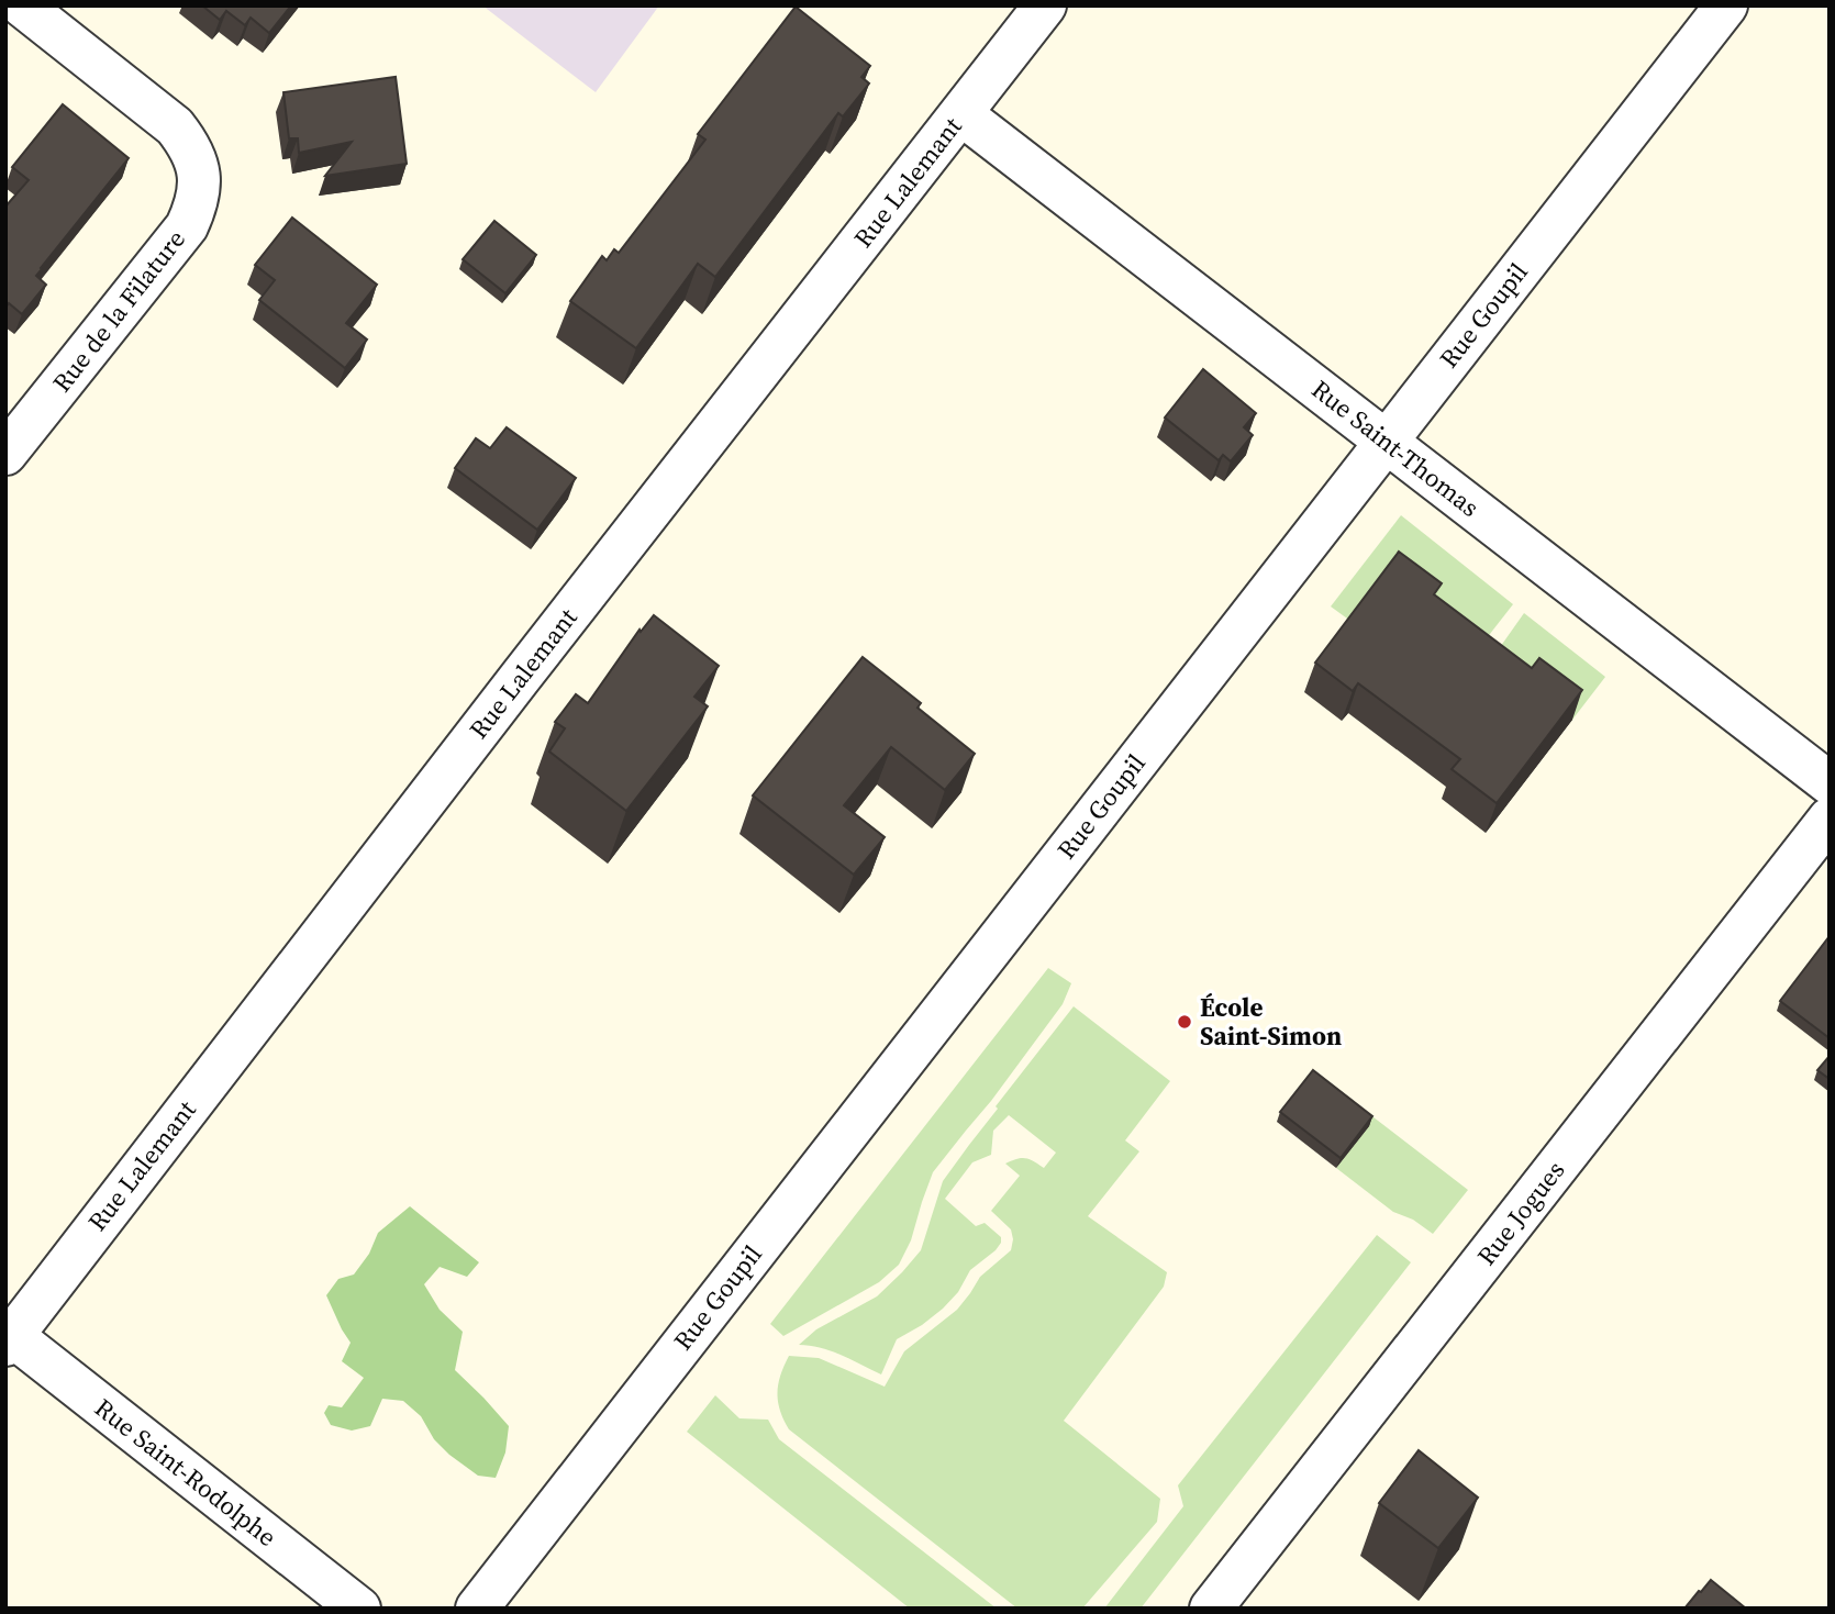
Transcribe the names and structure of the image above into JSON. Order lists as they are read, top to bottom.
{
  "streets": {
    "street": [
      "Rue Lalemant",
      "Rue de la Filature",
      "Rue Goupil",
      "Rue Saint-Thomas",
      "Rue Jogues",
      "Rue Saint-Rodolphe"
    ]
  },
  "crossings": [
    ["Rue Lalemant", "Rue Saint-Thomas"],
    ["Rue Lalemant", "Rue Saint-Rodolphe"],
    ["Rue Goupil", "Rue Saint-Thomas"]
  ],
  "places": ["École Saint-Simon"]
}
